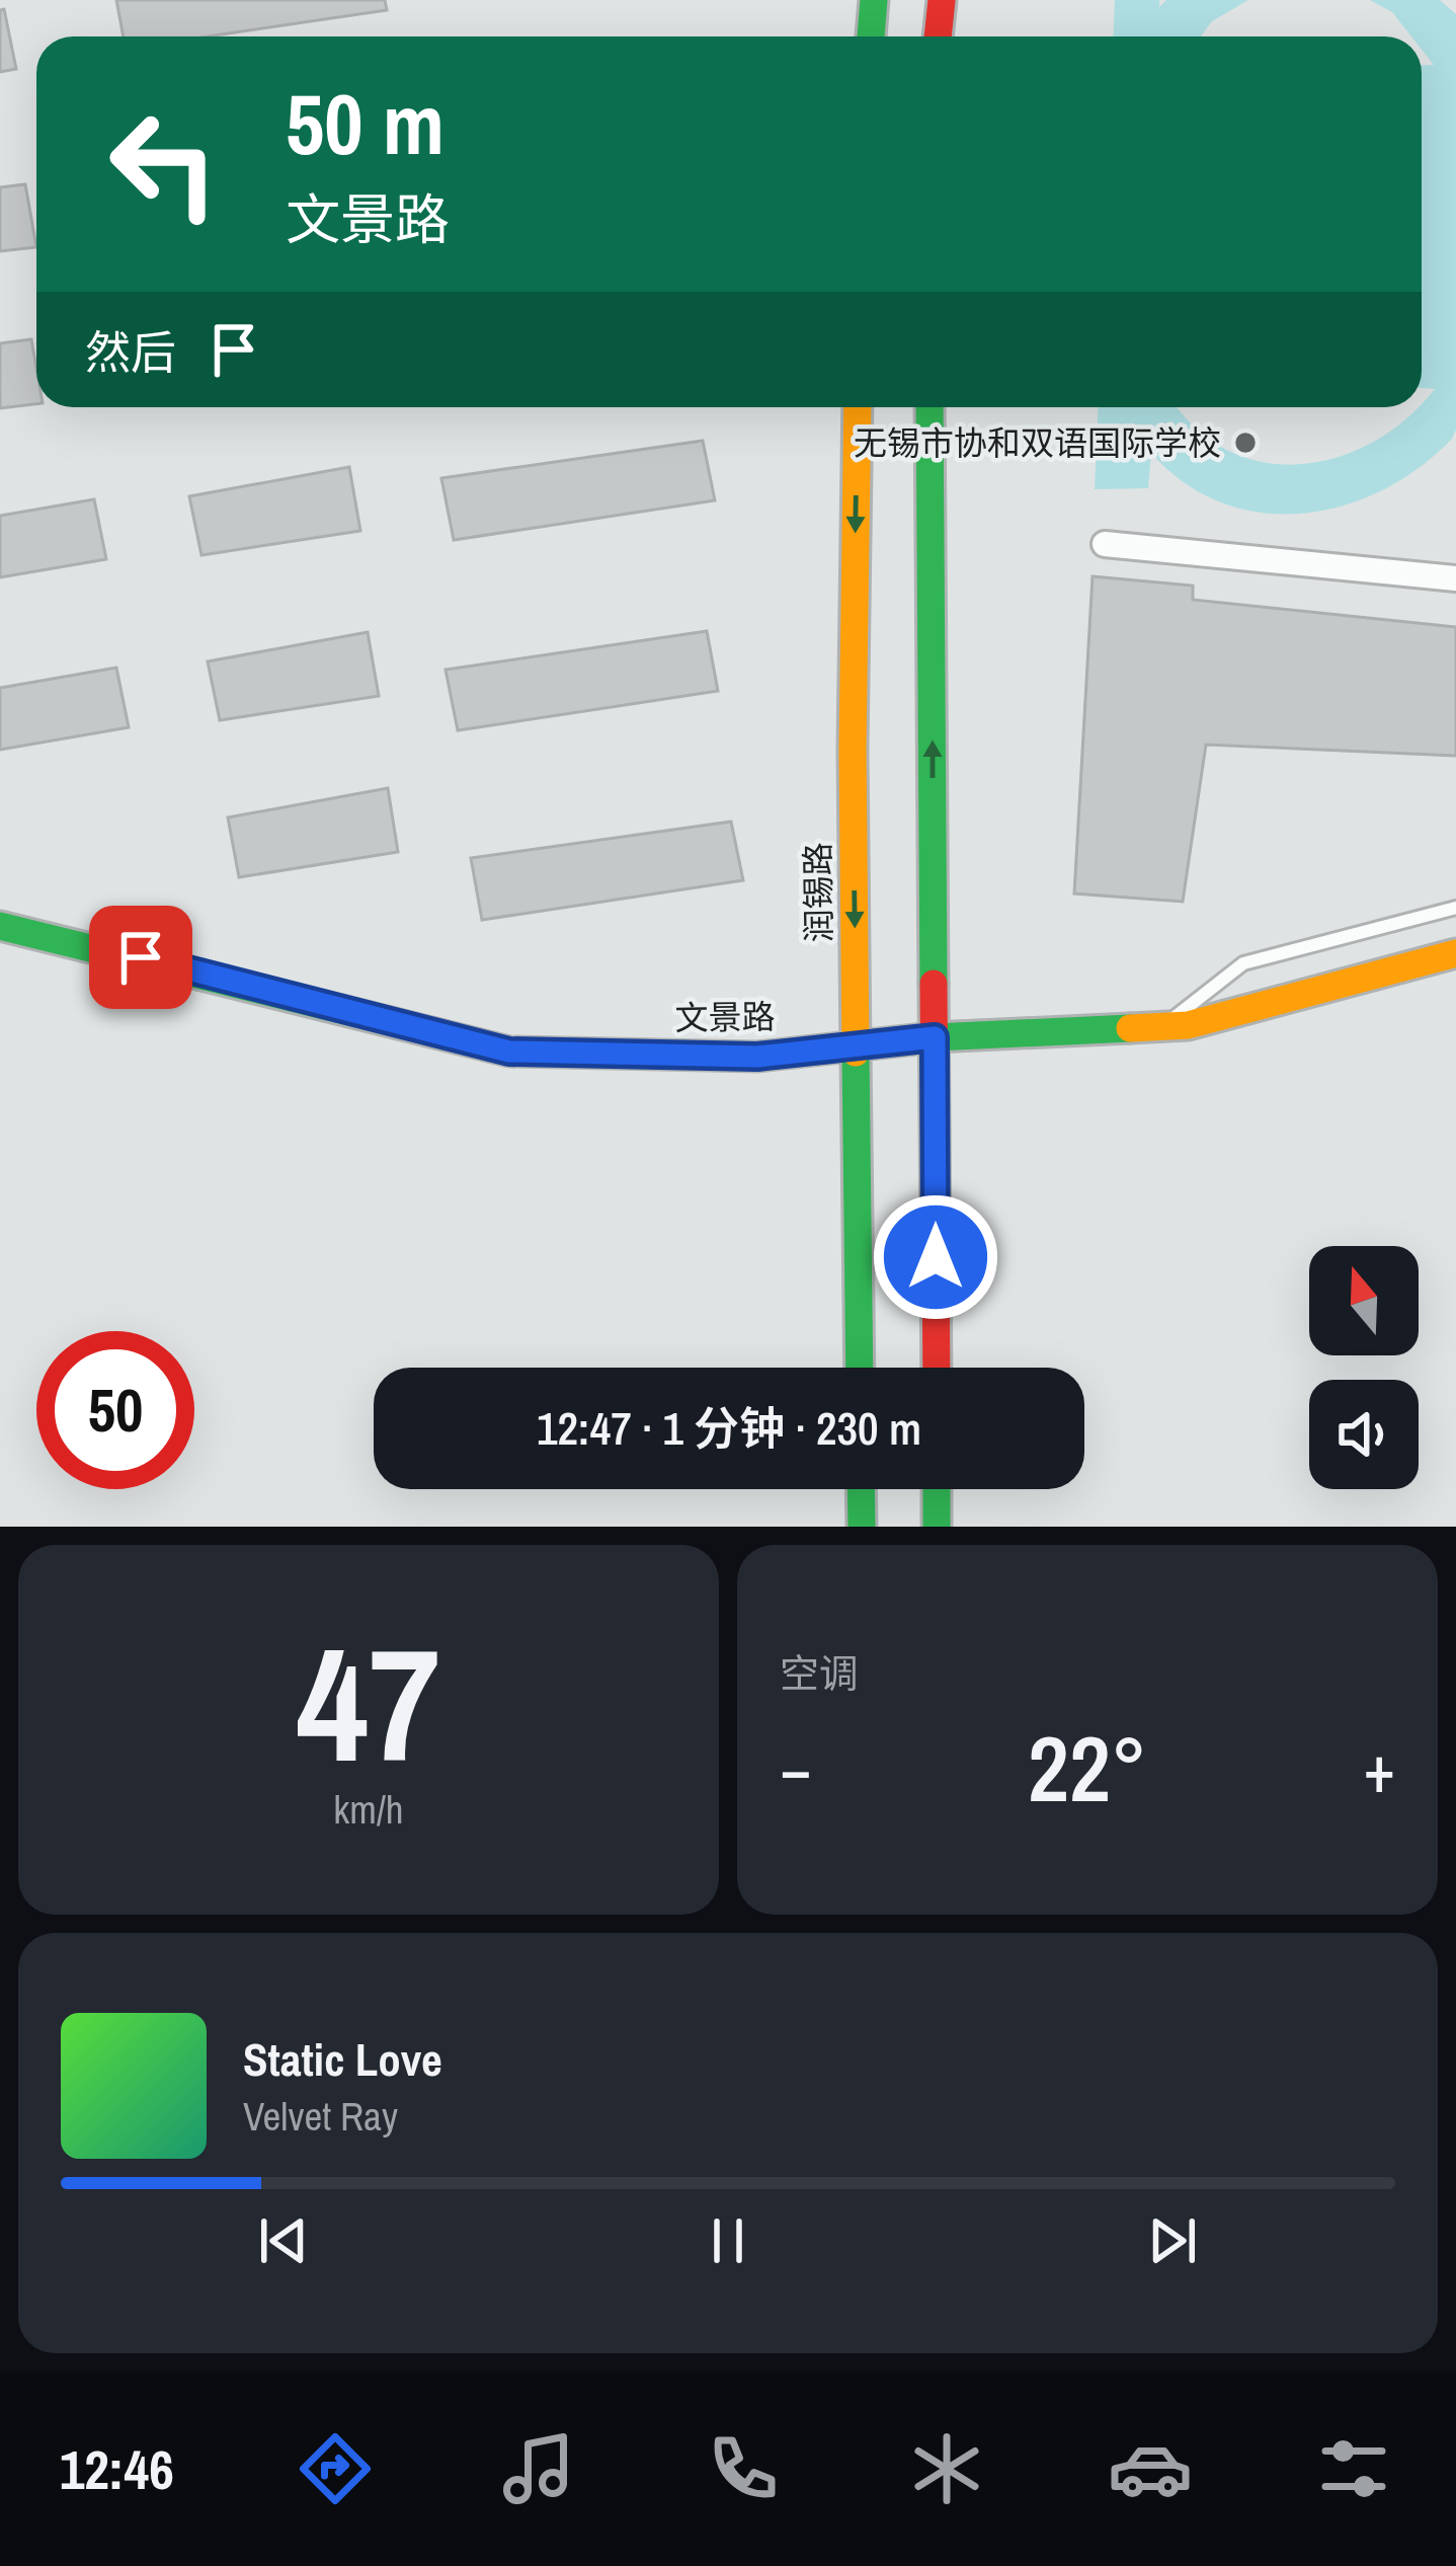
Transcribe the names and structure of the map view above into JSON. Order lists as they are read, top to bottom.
{
  "streets": {
    "main road": ["润锡路", "文景路"]
  },
  "crossings": [
    ["润锡路", "文景路"]
  ],
  "places": ["无锡市协和双语国际学校"],
  "north": "top",
  "page": {
    "turn": ["50 m", "文景路"],
    "then": "然后",
    "limit": "50",
    "trip": "12:47 · 1 分钟 · 230 m",
    "tile": [
      ["47", "km/h"],
      "空调"
    ],
    "heat": ["−", "22°", "+"],
    "song": ["Static Love", "Velvet Ray"],
    "tabs": "12:46"
  }
}
